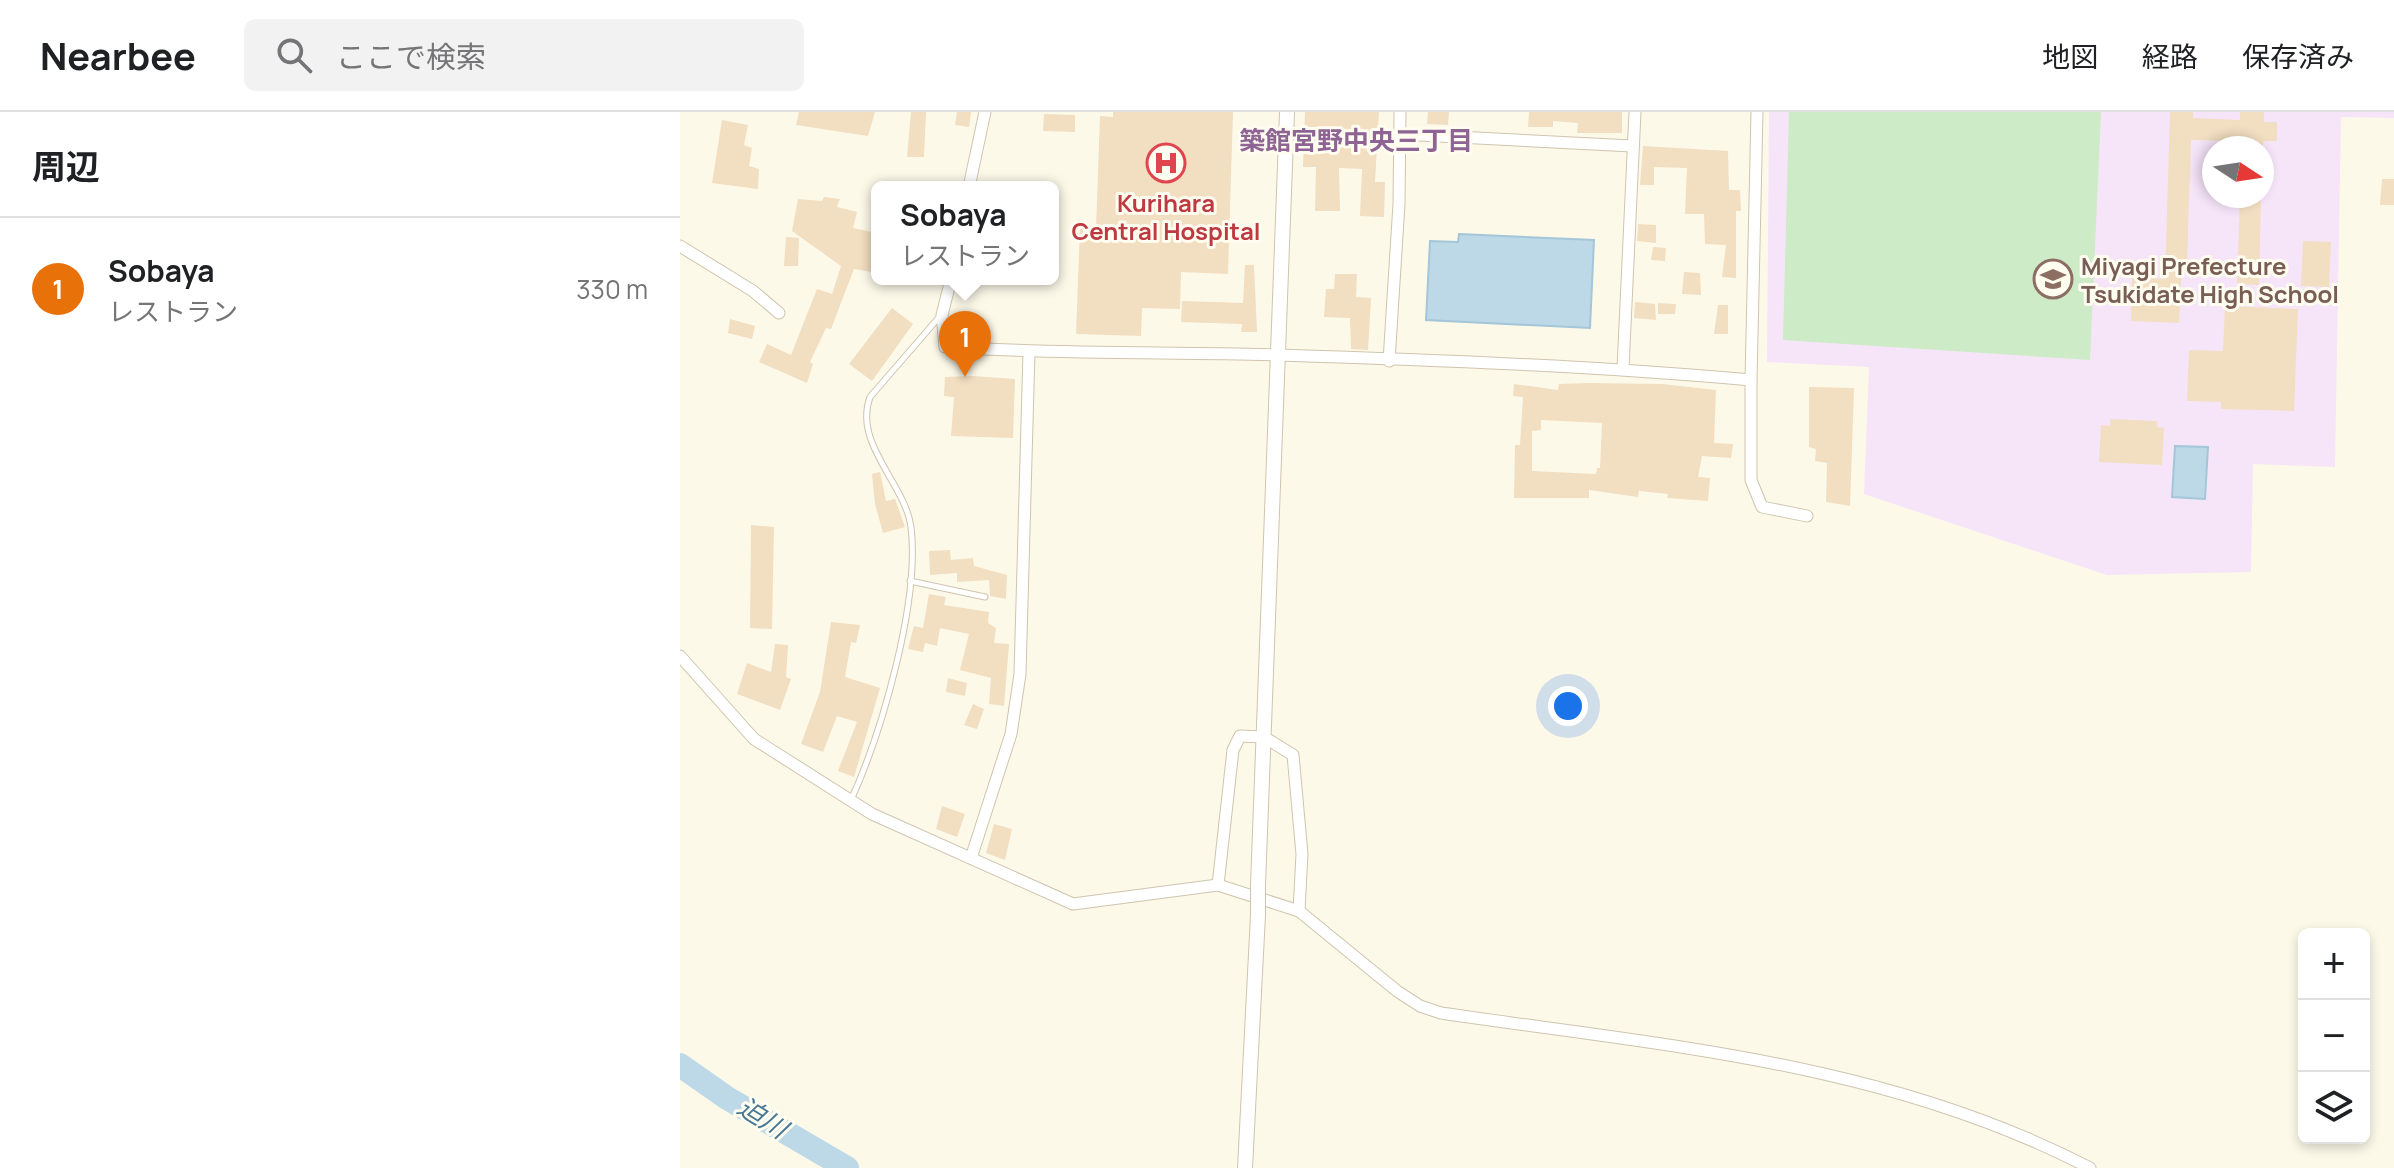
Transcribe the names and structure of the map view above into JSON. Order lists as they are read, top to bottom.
{
  "districts": ["築館宮野中央三丁目"],
  "water": ["迫川"],
  "places": {
    "hospital": ["Kurihara Central Hospital"],
    "school or university": ["Miyagi Prefecture Tsukidate High School"]
  },
  "north": "right",
  "page": {
    "header": "Nearbee",
    "search": "ここで検索",
    "nav": ["地図", "経路", "保存済み"],
    "heading": "周辺",
    "popup": ["Sobaya", "レストラン"],
    "list": [
      {
        "mark": "1",
        "name": "Sobaya",
        "note": "レストラン",
        "value": "330 m"
      }
    ],
    "pins": "1",
    "map_buttons": ["+", "−"]
  }
}
